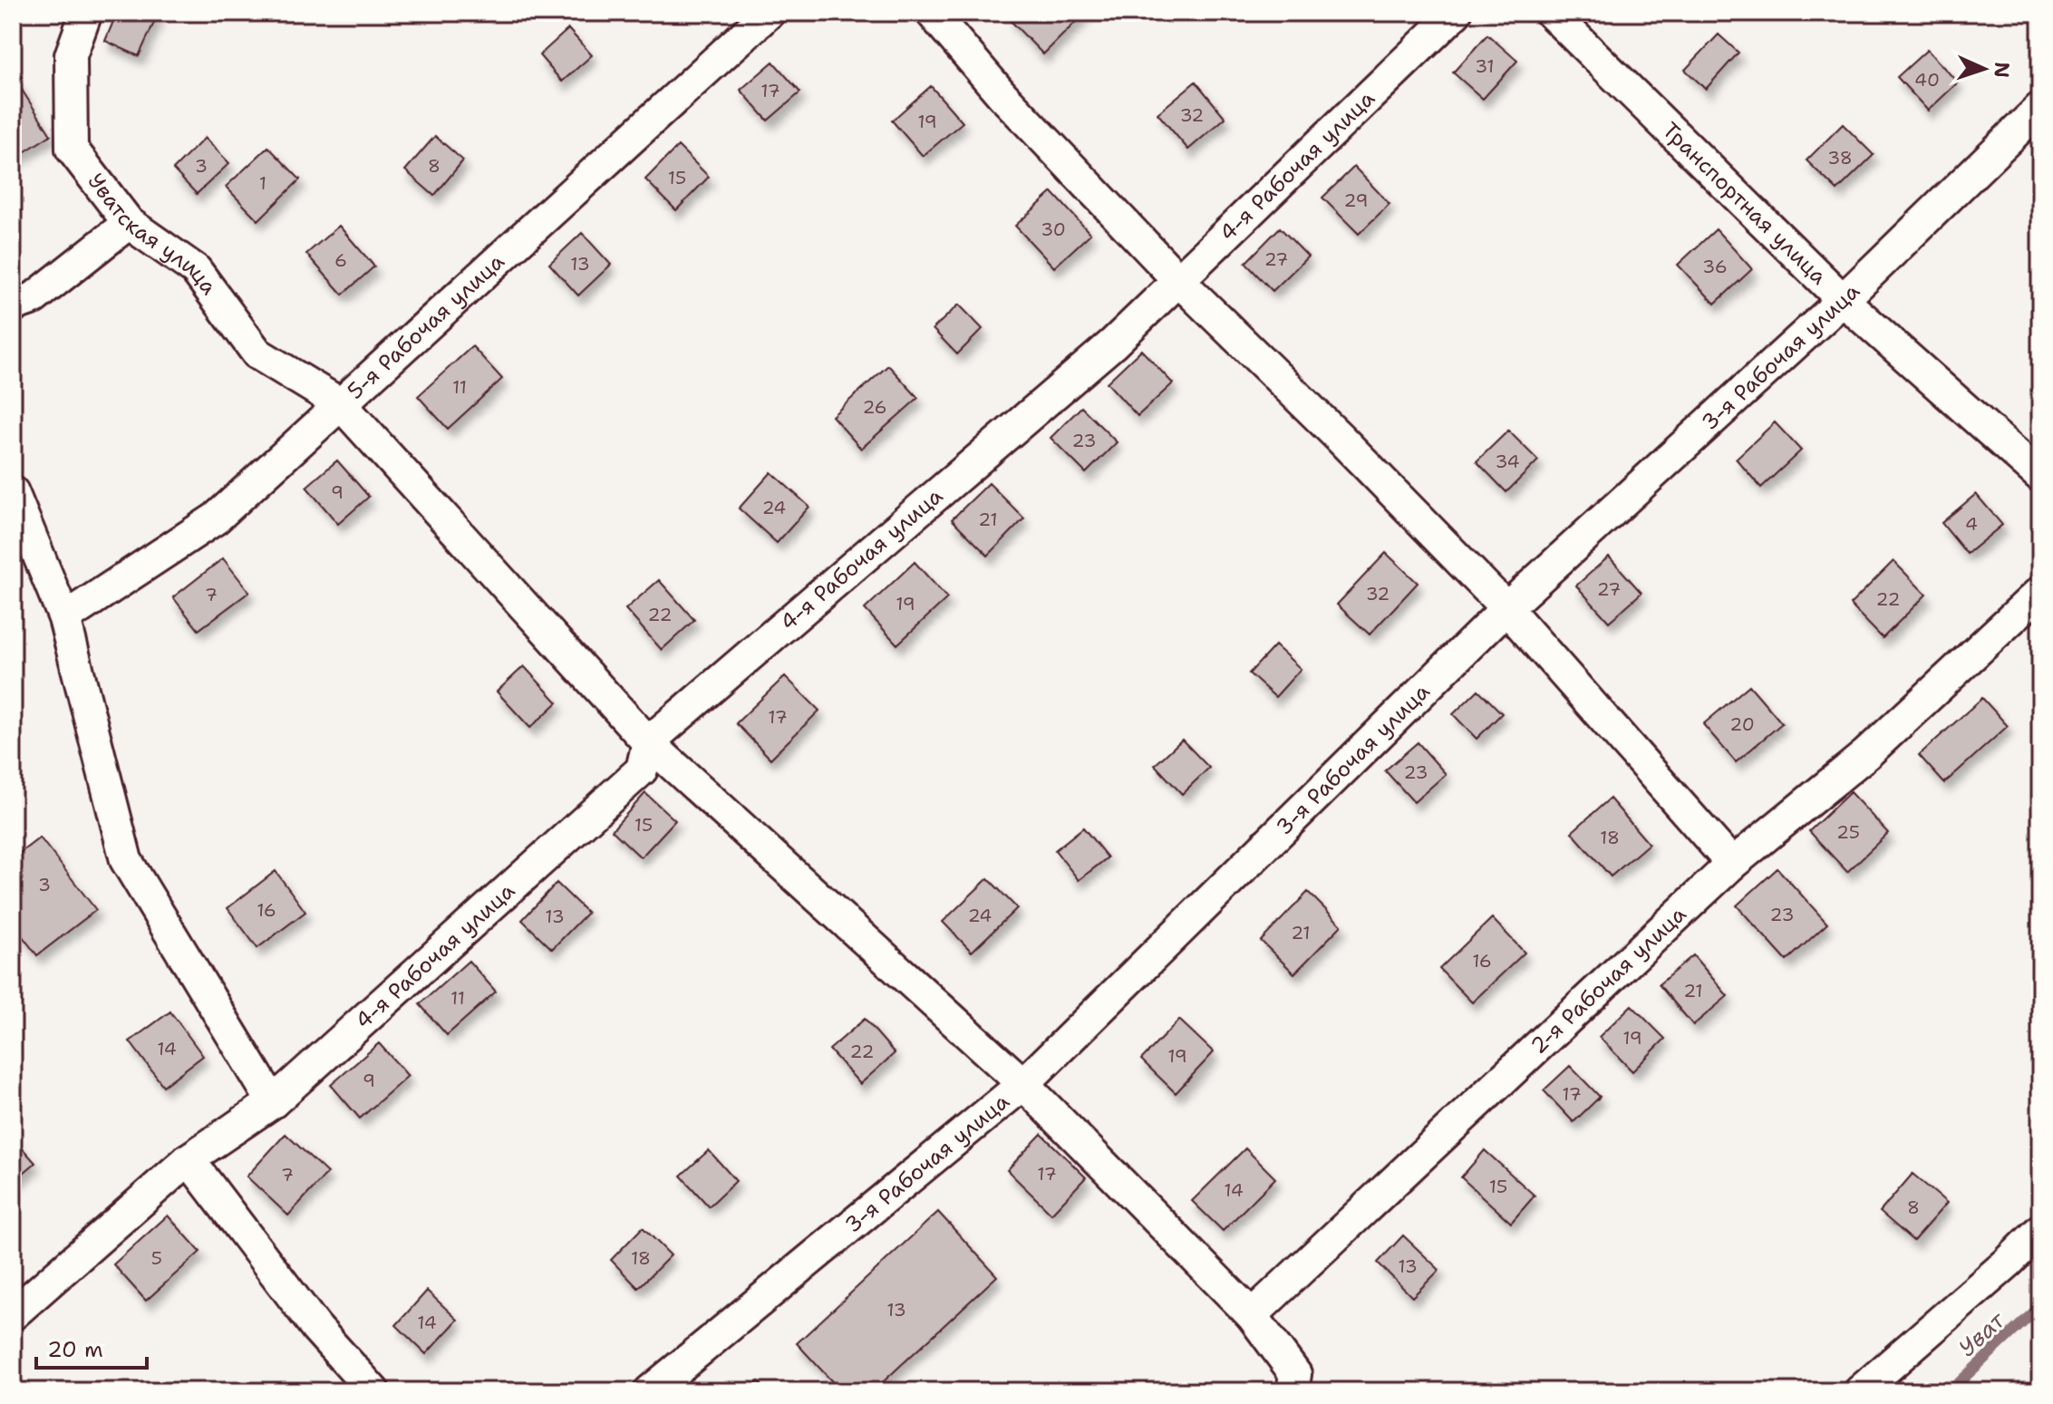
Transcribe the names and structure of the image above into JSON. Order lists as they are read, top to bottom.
{
  "streets": {
    "street": [
      "4-я Рабочая улица",
      "Транспортная улица",
      "Уватская улица",
      "5-я Рабочая улица",
      "3-я Рабочая улица",
      "2-я Рабочая улица"
    ]
  },
  "crossings": [
    ["4-я Рабочая улица", "Уватская улица"],
    ["Транспортная улица", "3-я Рабочая улица"],
    ["Уватская улица", "5-я Рабочая улица"],
    ["Уватская улица", "3-я Рабочая улица"],
    ["Уватская улица", "2-я Рабочая улица"]
  ],
  "water": ["Уват"],
  "house_numbers": [
    "31",
    "40",
    "17",
    "32",
    "19",
    "38",
    "3",
    "8",
    "15",
    "1",
    "29",
    "30",
    "27",
    "6",
    "13",
    "36",
    "11",
    "26",
    "23",
    "34",
    "9",
    "24",
    "21",
    "4",
    "27",
    "32",
    "7",
    "22",
    "19",
    "22",
    "17",
    "20",
    "23",
    "15",
    "25",
    "18",
    "3",
    "16",
    "23",
    "24",
    "13",
    "21",
    "16",
    "21",
    "11",
    "19",
    "14",
    "22",
    "19",
    "9",
    "17",
    "17",
    "7",
    "15",
    "14",
    "8",
    "5",
    "18",
    "13",
    "13",
    "14"
  ],
  "scale_bar": "20 m",
  "north": "right"
}
